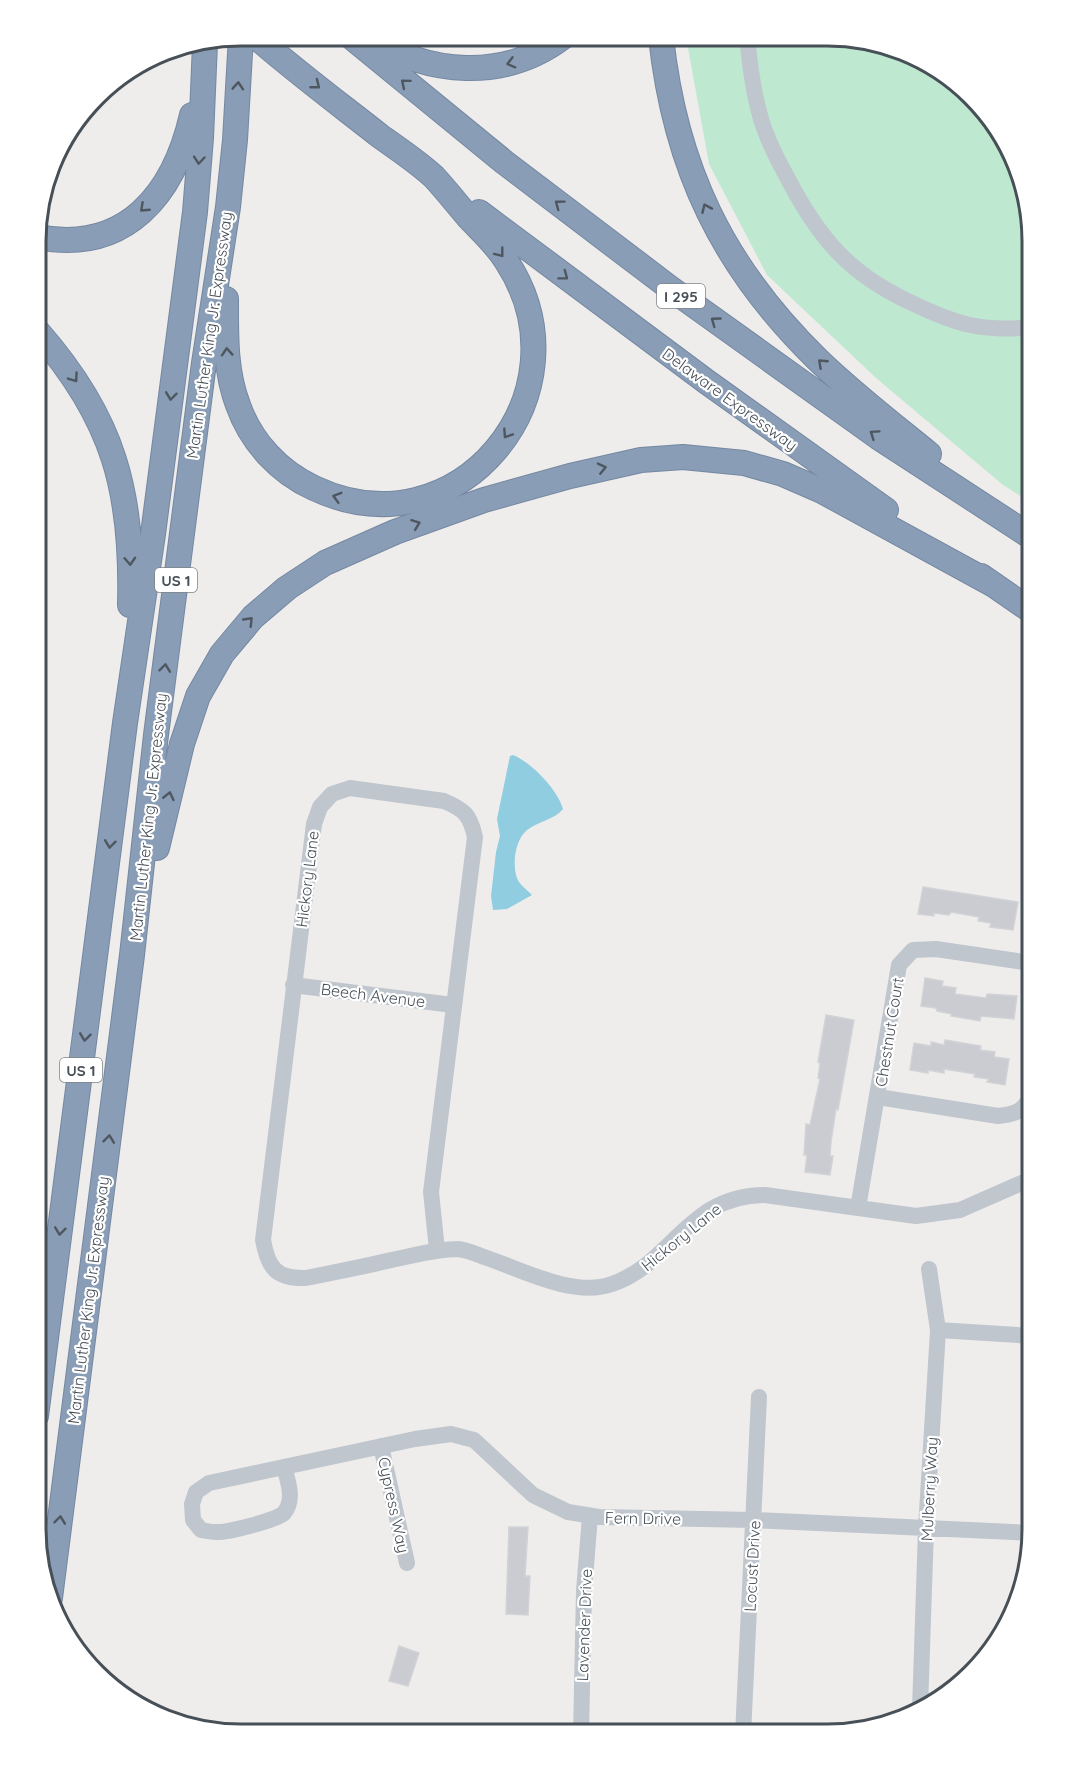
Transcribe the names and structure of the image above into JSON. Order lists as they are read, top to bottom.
{
  "streets": {
    "highway": [
      "I 295",
      "Martin Luther King Jr. Expressway",
      "Delaware Expressway",
      "US 1"
    ],
    "street": [
      "Hickory Lane",
      "Beech Avenue",
      "Chestnut Court",
      "Mulberry Way",
      "Cypress Way",
      "Fern Drive",
      "Locust Drive",
      "Lavender Drive"
    ]
  },
  "crossings": [
    ["Hickory Lane", "Beech Avenue"],
    ["Hickory Lane", "Chestnut Court"],
    ["Mulberry Way", "Fern Drive"],
    ["Cypress Way", "Fern Drive"],
    ["Fern Drive", "Locust Drive"],
    ["Fern Drive", "Lavender Drive"]
  ]
}
